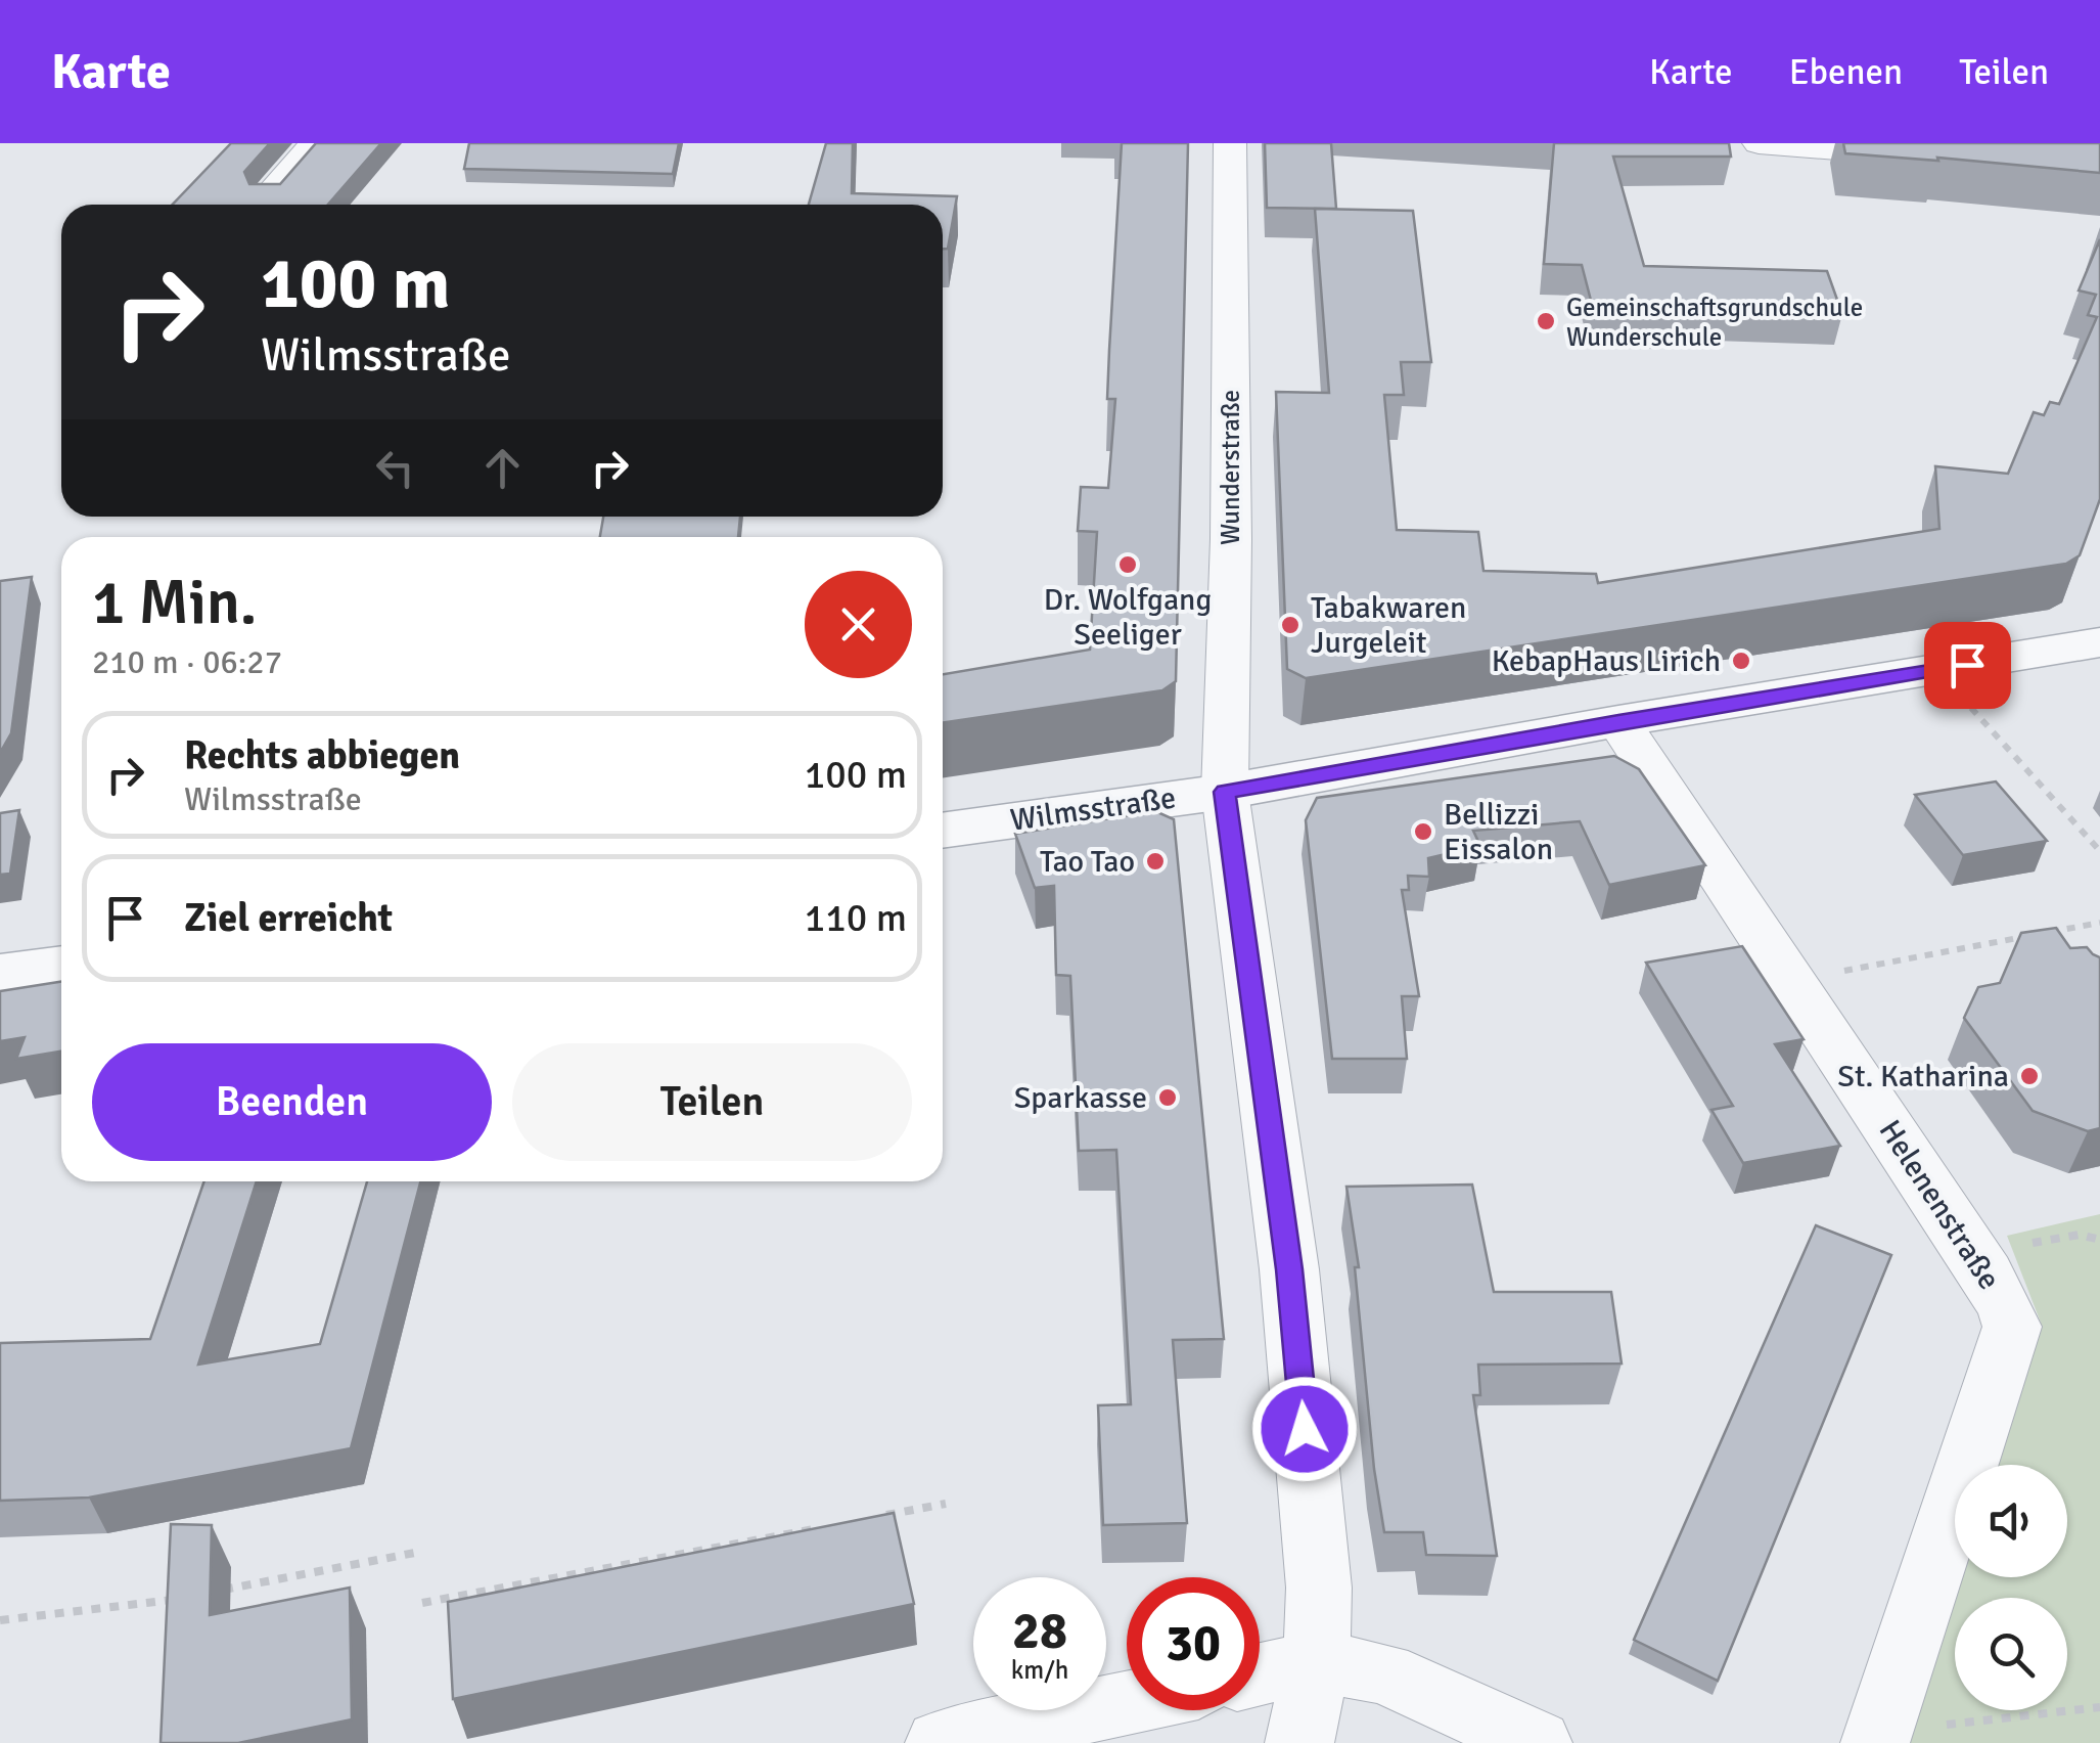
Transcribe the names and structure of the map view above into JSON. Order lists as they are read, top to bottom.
{
  "streets": {
    "street": ["Wunderstraße", "Wilmsstraße", "Helenenstraße"]
  },
  "crossings": [
    ["Wunderstraße", "Wilmsstraße"],
    ["Wilmsstraße", "Helenenstraße"]
  ],
  "places": [
    "Gemeinschaftsgrundschule Wunderschule",
    "Dr. Wolfgang Seeliger",
    "Tabakwaren Jurgeleit",
    "KebapHaus Lirich",
    "Bellizzi Eissalon",
    "Tao Tao",
    "St. Katharina",
    "Sparkasse"
  ],
  "page": {
    "header": "Karte",
    "nav": ["Karte", "Ebenen", "Teilen"],
    "turn": ["100 m", "Wilmsstraße"],
    "heading": ["1 Min.", "210 m · 06:27"],
    "list": [
      {
        "name": "Rechts abbiegen",
        "note": "Wilmsstraße",
        "value": "100 m"
      },
      {
        "name": "Ziel erreicht",
        "value": "110 m"
      }
    ],
    "buttons": ["Beenden", "Teilen"],
    "speed": "28 km/h",
    "limit": "30"
  }
}
